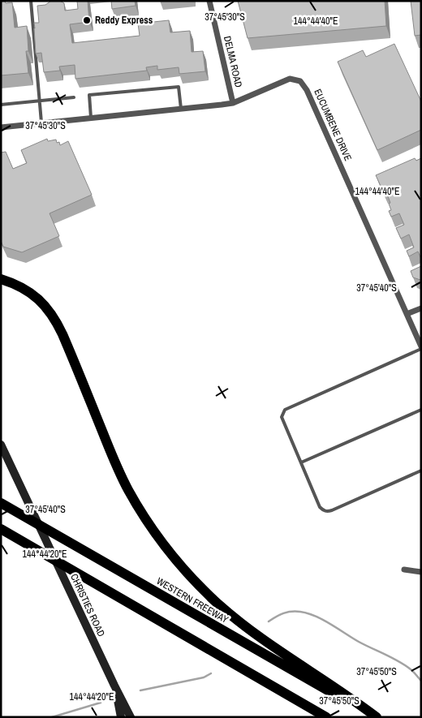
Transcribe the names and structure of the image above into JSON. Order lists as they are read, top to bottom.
{
  "streets": {
    "highway": ["WESTERN FREEWAY"],
    "main road": ["CHRISTIES ROAD"],
    "street": ["DELMA ROAD", "EUCUMBENE DRIVE"]
  },
  "crossings": [
    ["DELMA ROAD", "EUCUMBENE DRIVE"]
  ],
  "places": ["Reddy Express"],
  "coordinates": [
    "37°45'30\"S",
    "144°44'40\"E",
    "37°45'40\"S",
    "144°44'20\"E",
    "37°45'50\"S"
  ]
}
